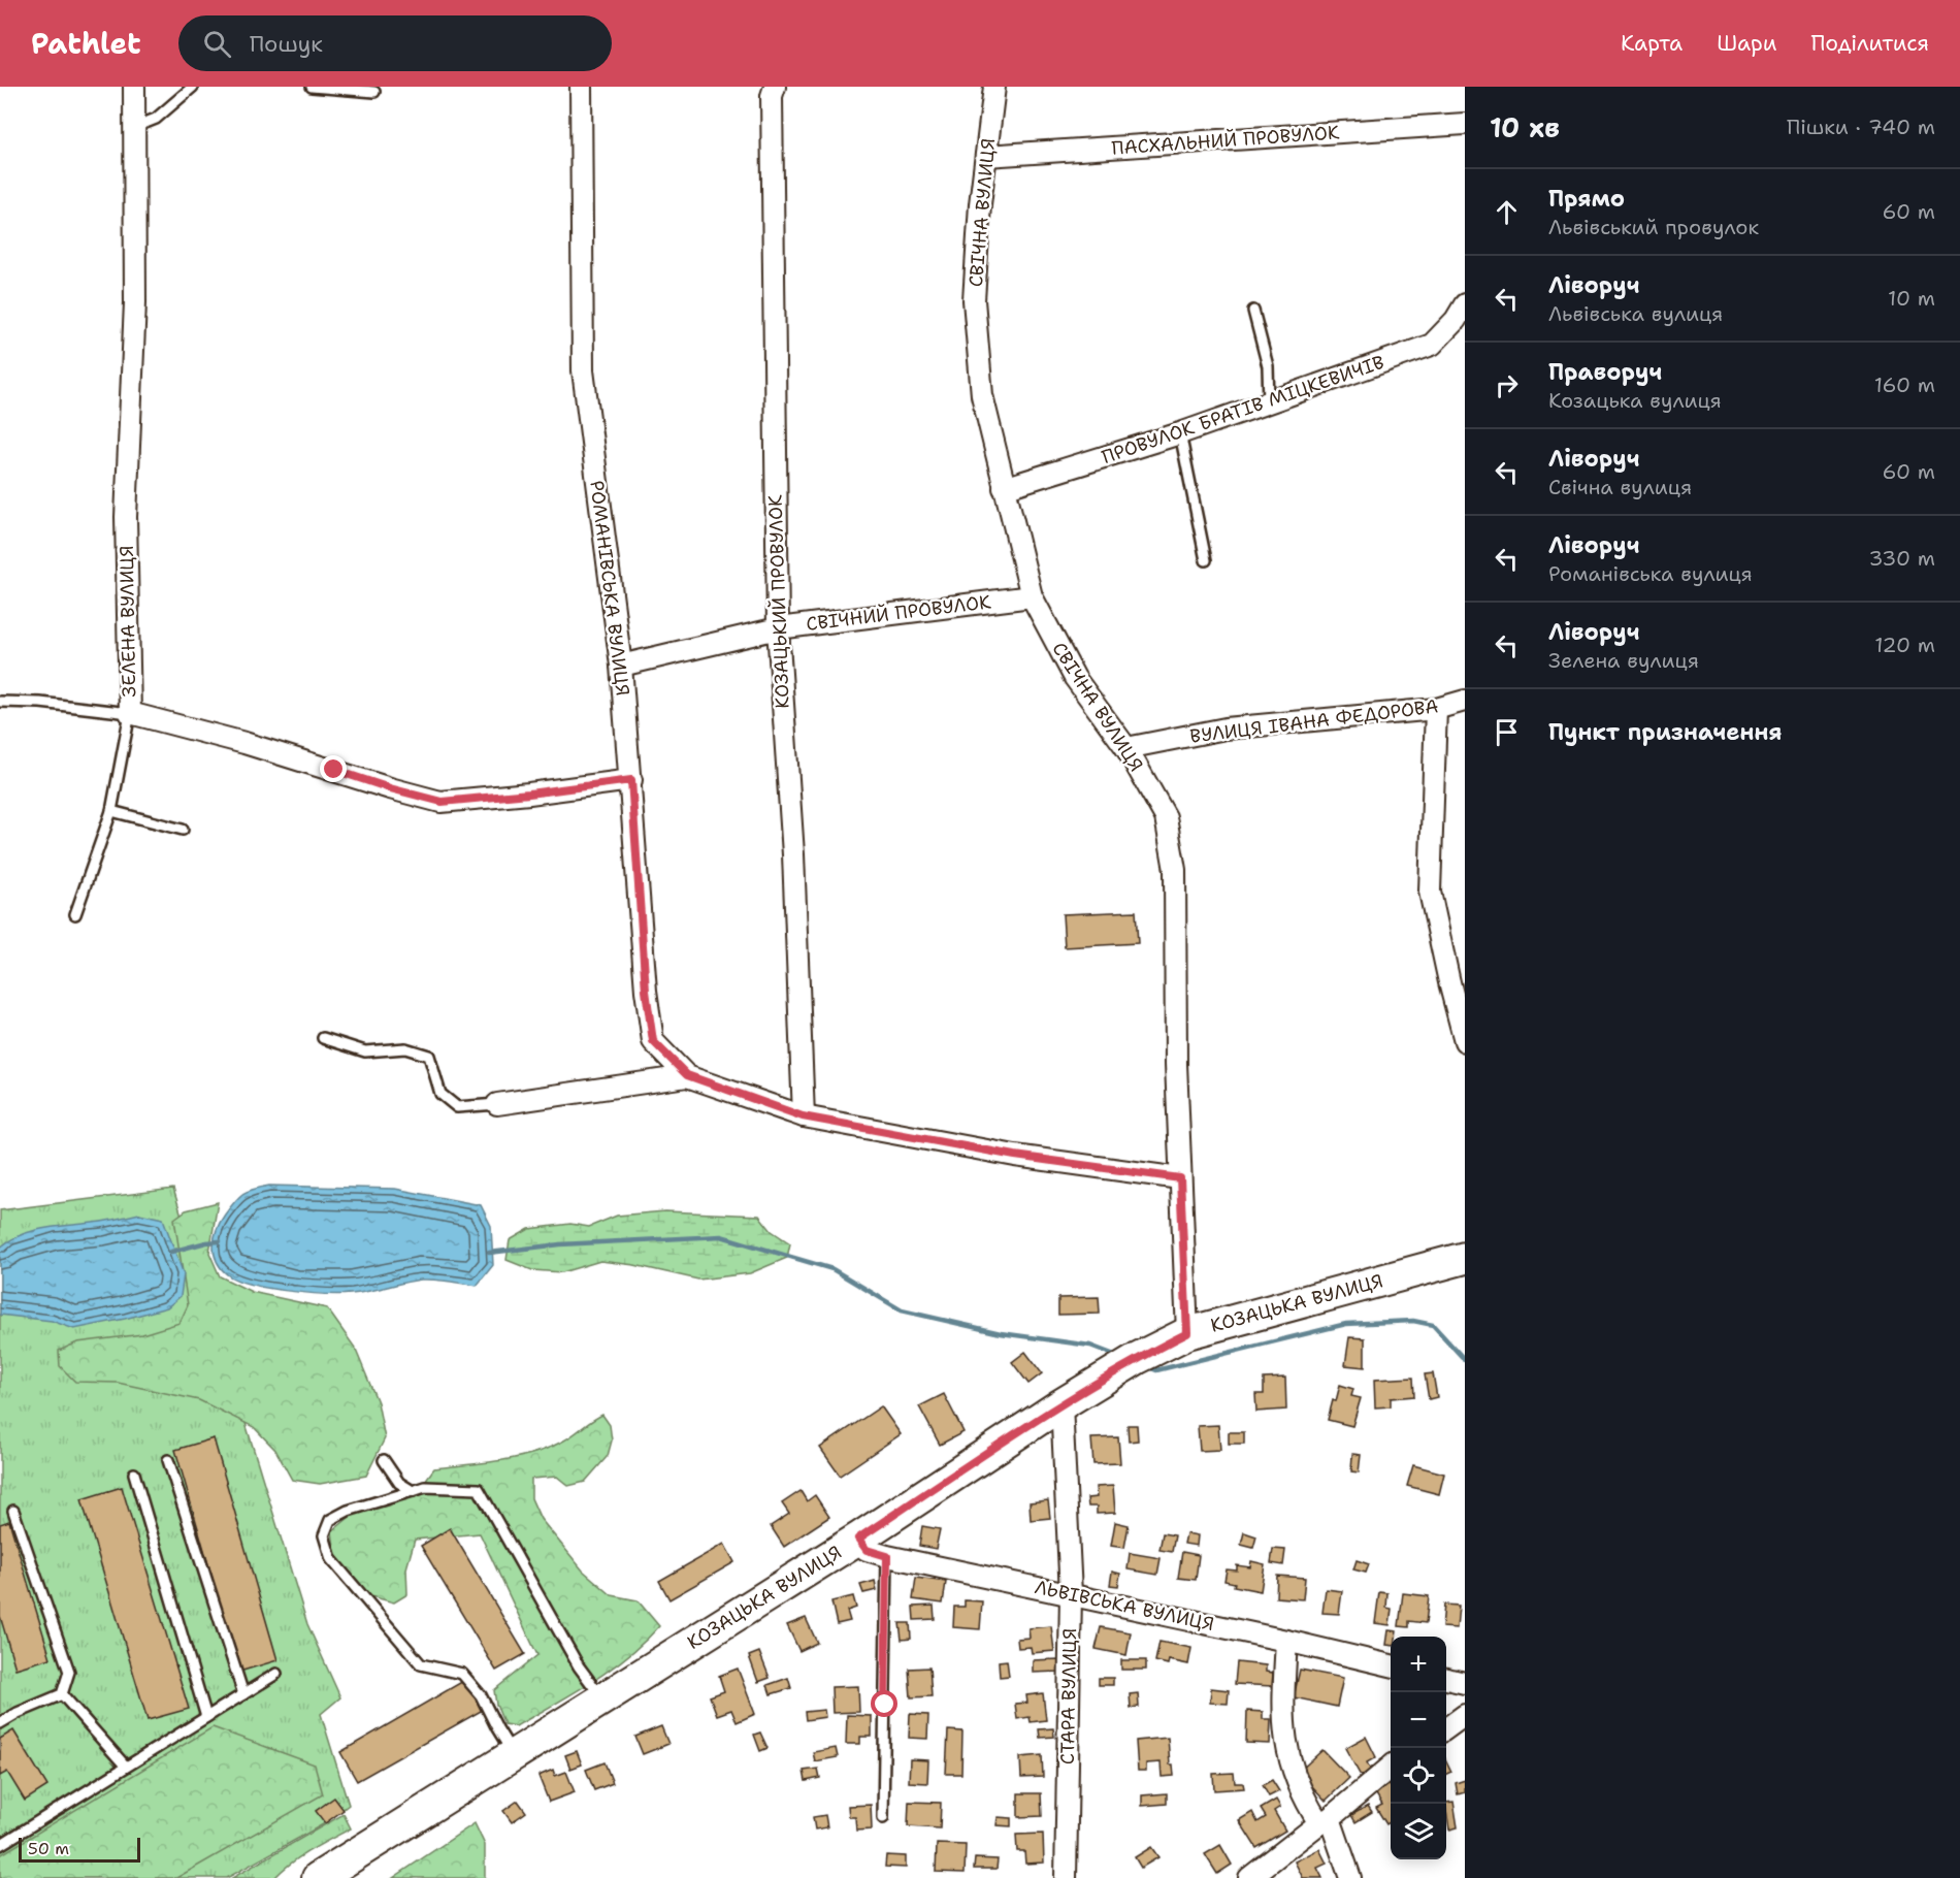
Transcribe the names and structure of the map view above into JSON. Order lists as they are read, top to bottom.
{
  "streets": {
    "main road": ["КОЗАЦЬКА ВУЛИЦЯ"],
    "street": [
      "ПАСХАЛЬНИЙ ПРОВУЛОК",
      "СВІЧНА ВУЛИЦЯ",
      "ПРОВУЛОК БРАТІВ МІЦКЕВИЧІВ",
      "РОМАНІВСЬКА ВУЛИЦЯ",
      "КОЗАЦЬКИЙ ПРОВУЛОК",
      "СВІЧНИЙ ПРОВУЛОК",
      "ЗЕЛЕНА ВУЛИЦЯ",
      "ВУЛИЦЯ ІВАНА ФЕДОРОВА",
      "ЛЬВІВСЬКА ВУЛИЦЯ",
      "СТАРА ВУЛИЦЯ"
    ]
  },
  "crossings": [
    ["ПАСХАЛЬНИЙ ПРОВУЛОК", "СВІЧНА ВУЛИЦЯ"],
    ["СВІЧНА ВУЛИЦЯ", "ПРОВУЛОК БРАТІВ МІЦКЕВИЧІВ"],
    ["СВІЧНА ВУЛИЦЯ", "РОМАНІВСЬКА ВУЛИЦЯ"],
    ["СВІЧНА ВУЛИЦЯ", "СВІЧНИЙ ПРОВУЛОК"],
    ["СВІЧНА ВУЛИЦЯ", "ВУЛИЦЯ ІВАНА ФЕДОРОВА"],
    ["СВІЧНА ВУЛИЦЯ", "КОЗАЦЬКА ВУЛИЦЯ"],
    ["РОМАНІВСЬКА ВУЛИЦЯ", "КОЗАЦЬКИЙ ПРОВУЛОК"],
    ["РОМАНІВСЬКА ВУЛИЦЯ", "СВІЧНИЙ ПРОВУЛОК"],
    ["РОМАНІВСЬКА ВУЛИЦЯ", "ЗЕЛЕНА ВУЛИЦЯ"],
    ["КОЗАЦЬКИЙ ПРОВУЛОК", "СВІЧНИЙ ПРОВУЛОК"],
    ["КОЗАЦЬКА ВУЛИЦЯ", "ЛЬВІВСЬКА ВУЛИЦЯ"],
    ["КОЗАЦЬКА ВУЛИЦЯ", "СТАРА ВУЛИЦЯ"],
    ["ЛЬВІВСЬКА ВУЛИЦЯ", "СТАРА ВУЛИЦЯ"]
  ],
  "scale_bar": "50 m",
  "page": {
    "header": "Pathlet",
    "search": "Пошук",
    "nav": ["Карта", "Шари", "Поділитися"],
    "heading": ["10 хв", "Пішки · 740 m"],
    "list": [
      ["Прямо", "Львівський провулок", "60 m"],
      ["Ліворуч", "Львівська вулиця", "10 m"],
      ["Праворуч", "Козацька вулиця", "160 m"],
      ["Ліворуч", "Свічна вулиця", "60 m"],
      ["Ліворуч", "Романівська вулиця", "330 m"],
      ["Ліворуч", "Зелена вулиця", "120 m"],
      "Пункт призначення"
    ],
    "map_buttons": ["+", "−"],
    "scale": "50 m"
  }
}
